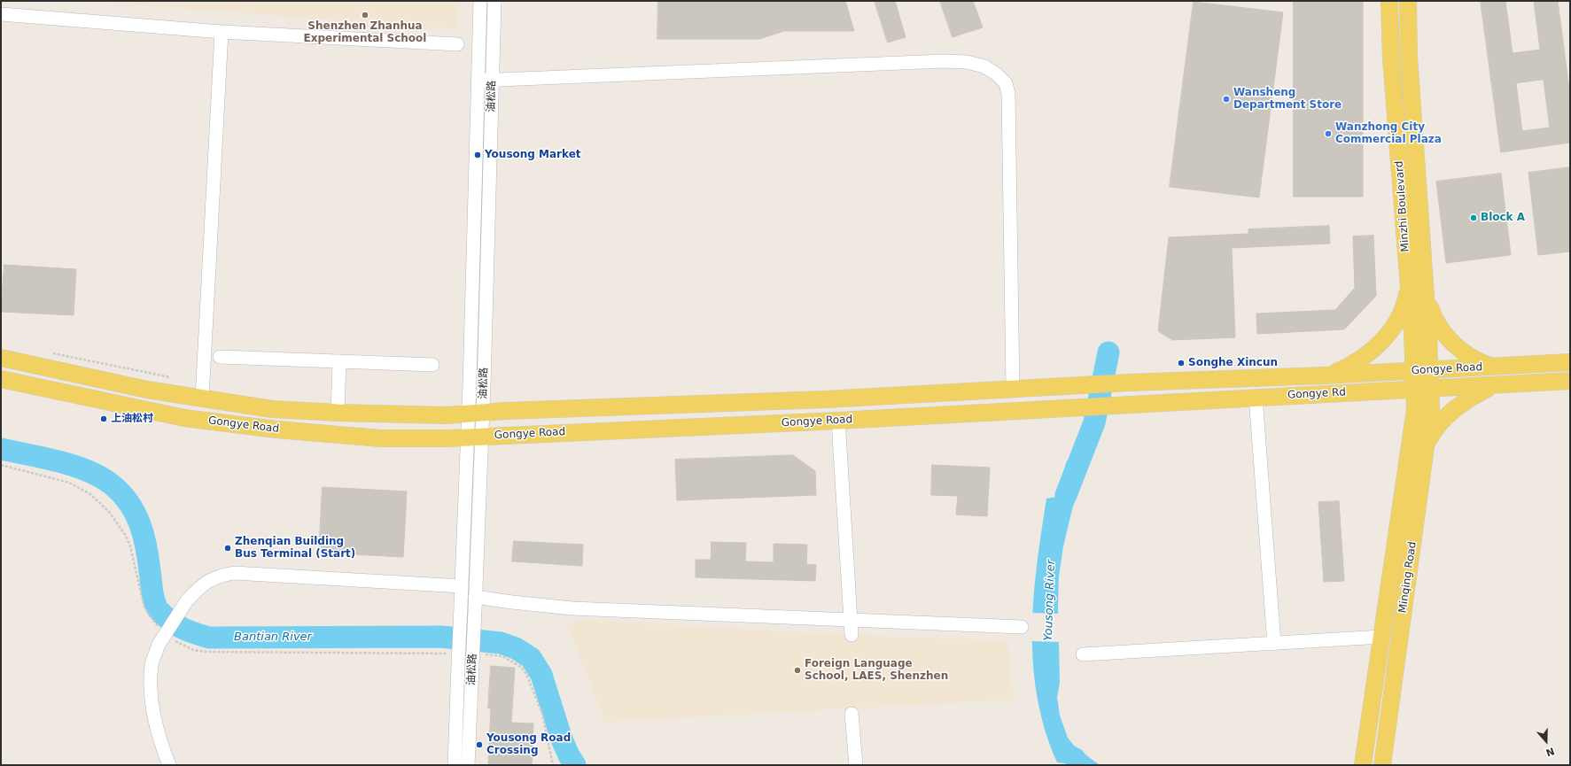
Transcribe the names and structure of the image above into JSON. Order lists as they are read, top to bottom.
{
  "streets": {
    "main road": [
      "Minzhi Boulevard",
      "Gongye Road",
      "Gongye Rd",
      "Minqing Road"
    ],
    "street": ["油松路"]
  },
  "crossings": [
    ["油松路", "Gongye Road"],
    ["Minzhi Boulevard", "Gongye Road"],
    ["Minzhi Boulevard", "Gongye Rd"],
    ["Minzhi Boulevard", "Minqing Road"],
    ["Gongye Road", "Gongye Rd"],
    ["Gongye Rd", "Minqing Road"]
  ],
  "water": ["Yousong River", "Bantian River"],
  "places": [
    "Shenzhen Zhanhua Experimental School",
    "Wansheng Department Store",
    "Wanzhong City Commercial Plaza",
    "Yousong Market",
    "Block A",
    "Songhe Xincun",
    "上油松村",
    "Zhenqian Building Bus Terminal (Start)",
    "Foreign Language School, LAES, Shenzhen",
    "Yousong Road Crossing"
  ],
  "north": "bottom"
}
